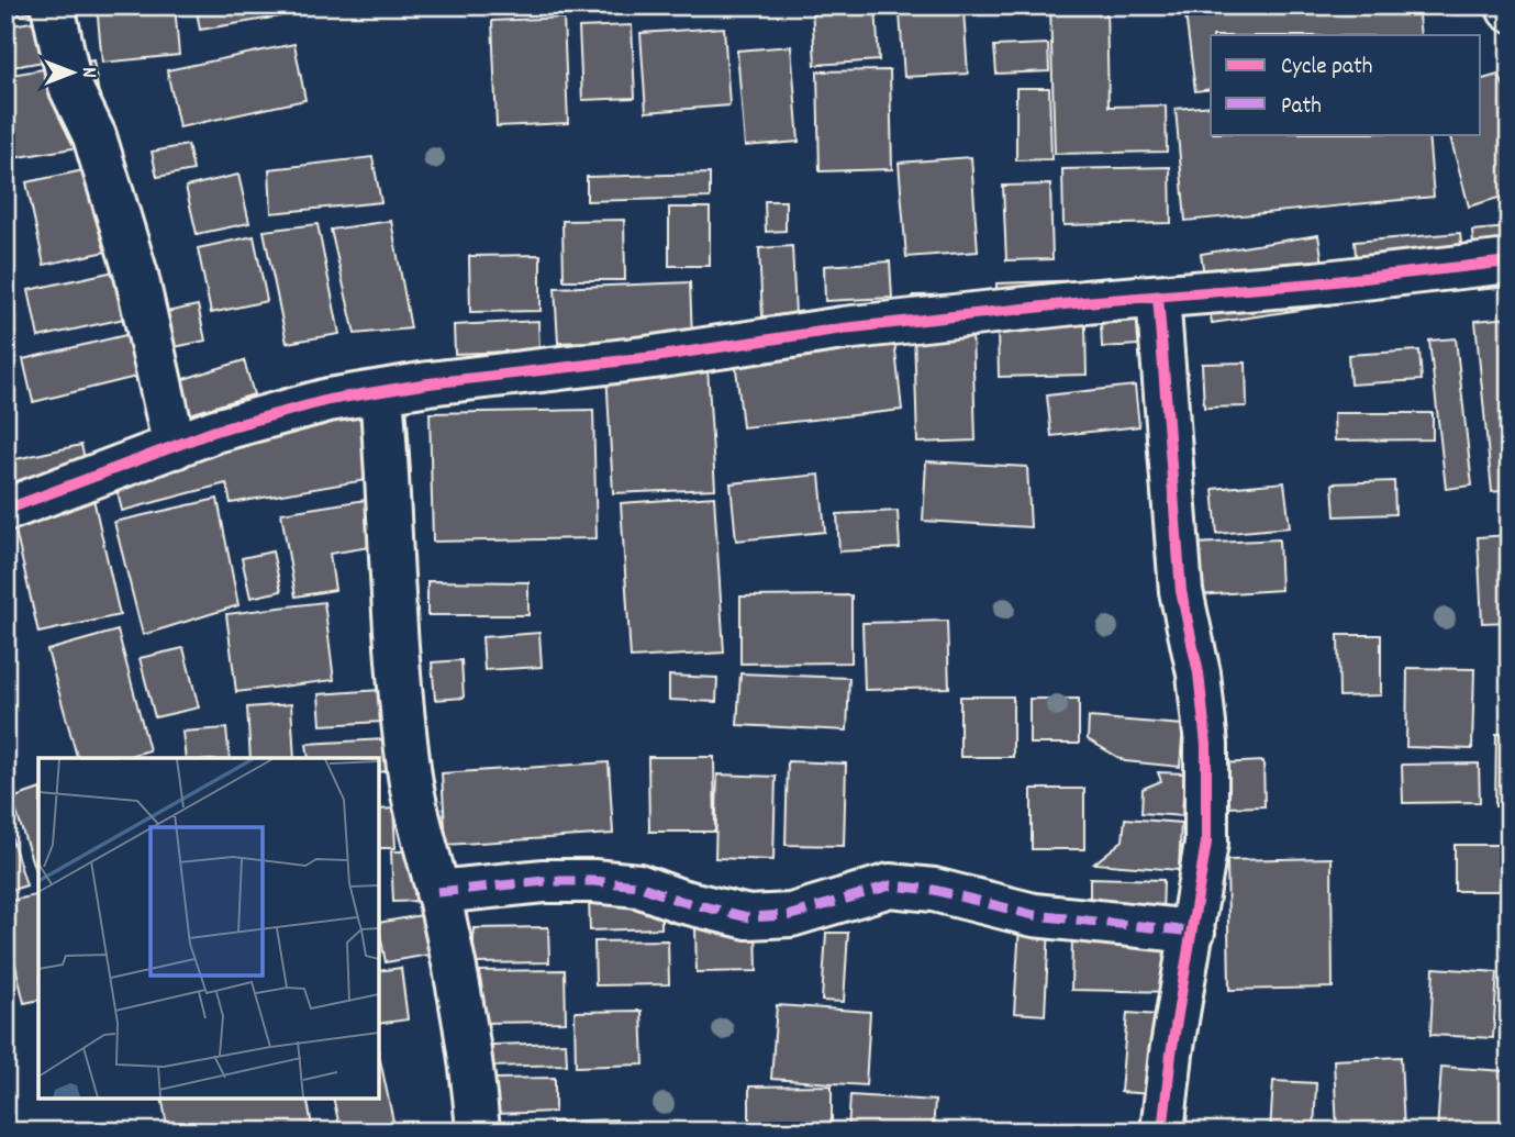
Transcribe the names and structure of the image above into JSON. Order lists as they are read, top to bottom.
{
  "legend": ["Cycle path", "Path"],
  "north": "right"
}
